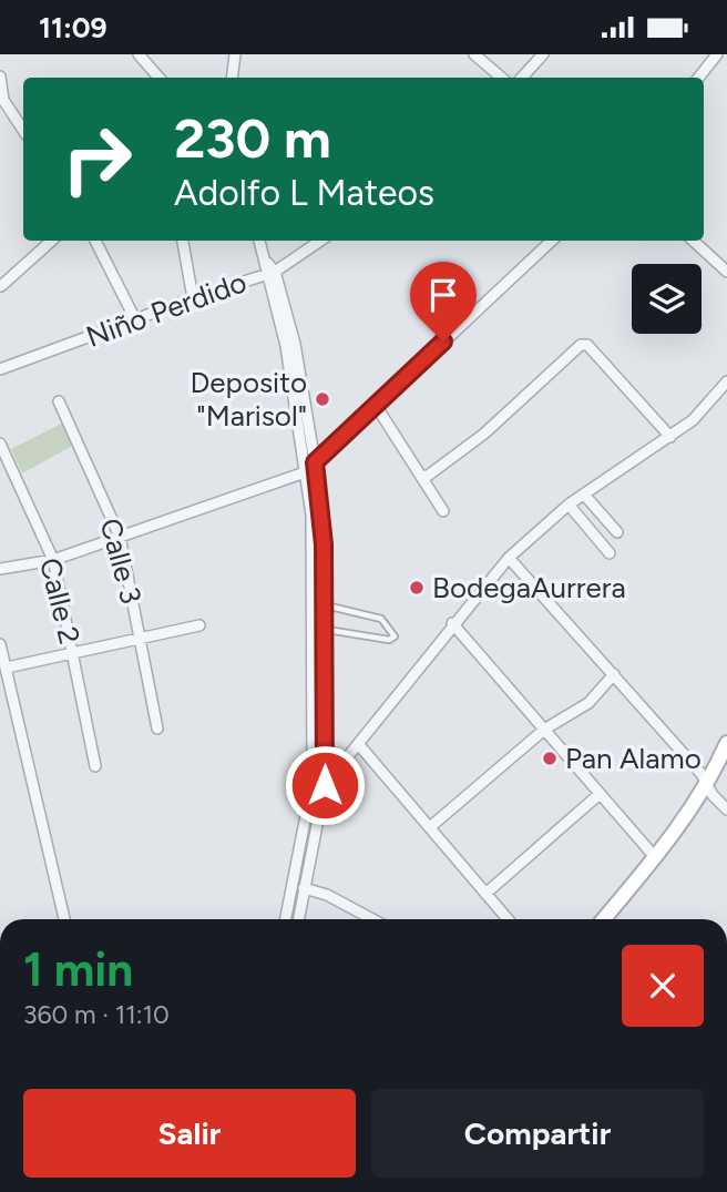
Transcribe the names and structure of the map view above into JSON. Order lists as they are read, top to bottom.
{
  "streets": {
    "street": ["Niño Perdido", "Calle 3", "Calle 2"]
  },
  "places": ["Deposito \"Marisol\"", "BodegaAurrera", "Pan Alamo"],
  "page": {
    "status": "11:09",
    "turn": ["230 m", "Adolfo L Mateos"],
    "heading": ["1 min", "360 m · 11:10"],
    "buttons": ["Salir", "Compartir"]
  }
}
